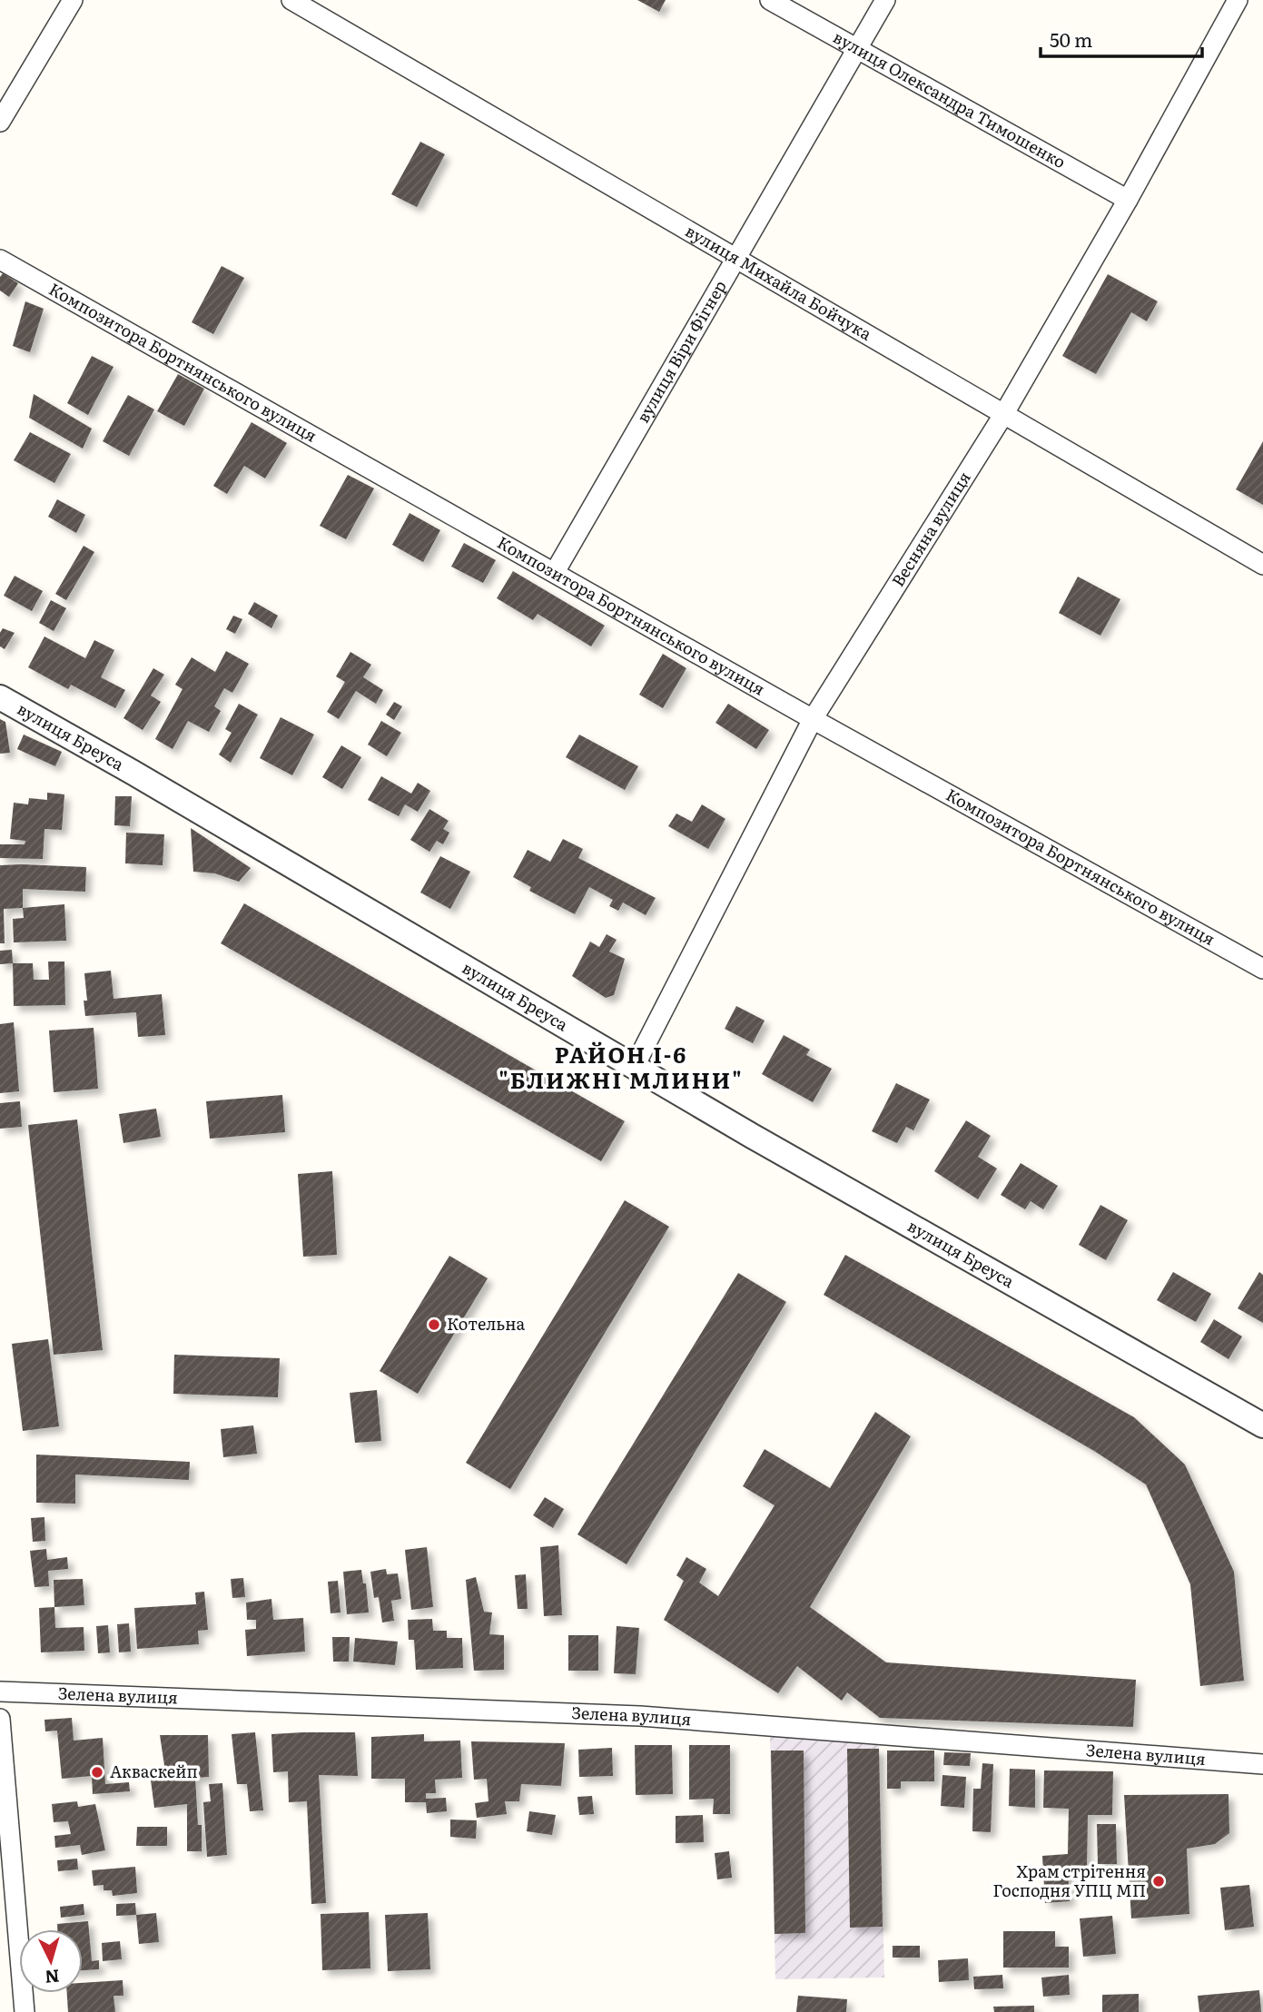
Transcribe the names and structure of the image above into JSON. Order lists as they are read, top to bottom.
{
  "streets": {
    "street": [
      "вулиця Олександра Тимошенко",
      "вулиця Михайла Бойчука",
      "вулиця Віри Фігнер",
      "Композитора Бортнянського вулиця",
      "Весняна вулиця",
      "вулиця Бреуса",
      "Зелена вулиця"
    ]
  },
  "crossings": [
    ["вулиця Олександра Тимошенко", "вулиця Віри Фігнер"],
    ["вулиця Олександра Тимошенко", "Весняна вулиця"],
    ["вулиця Михайла Бойчука", "вулиця Віри Фігнер"],
    ["вулиця Михайла Бойчука", "Весняна вулиця"],
    ["вулиця Віри Фігнер", "Композитора Бортнянського вулиця"],
    ["Композитора Бортнянського вулиця", "Весняна вулиця"],
    ["Весняна вулиця", "вулиця Бреуса"]
  ],
  "districts": ["РАЙОН І-6 \"БЛИЖНІ МЛИНИ\""],
  "places": ["Котельна", "Акваскейп", "Храм стрітення Господня УПЦ МП"],
  "scale_bar": "50 m",
  "north": "bottom"
}
